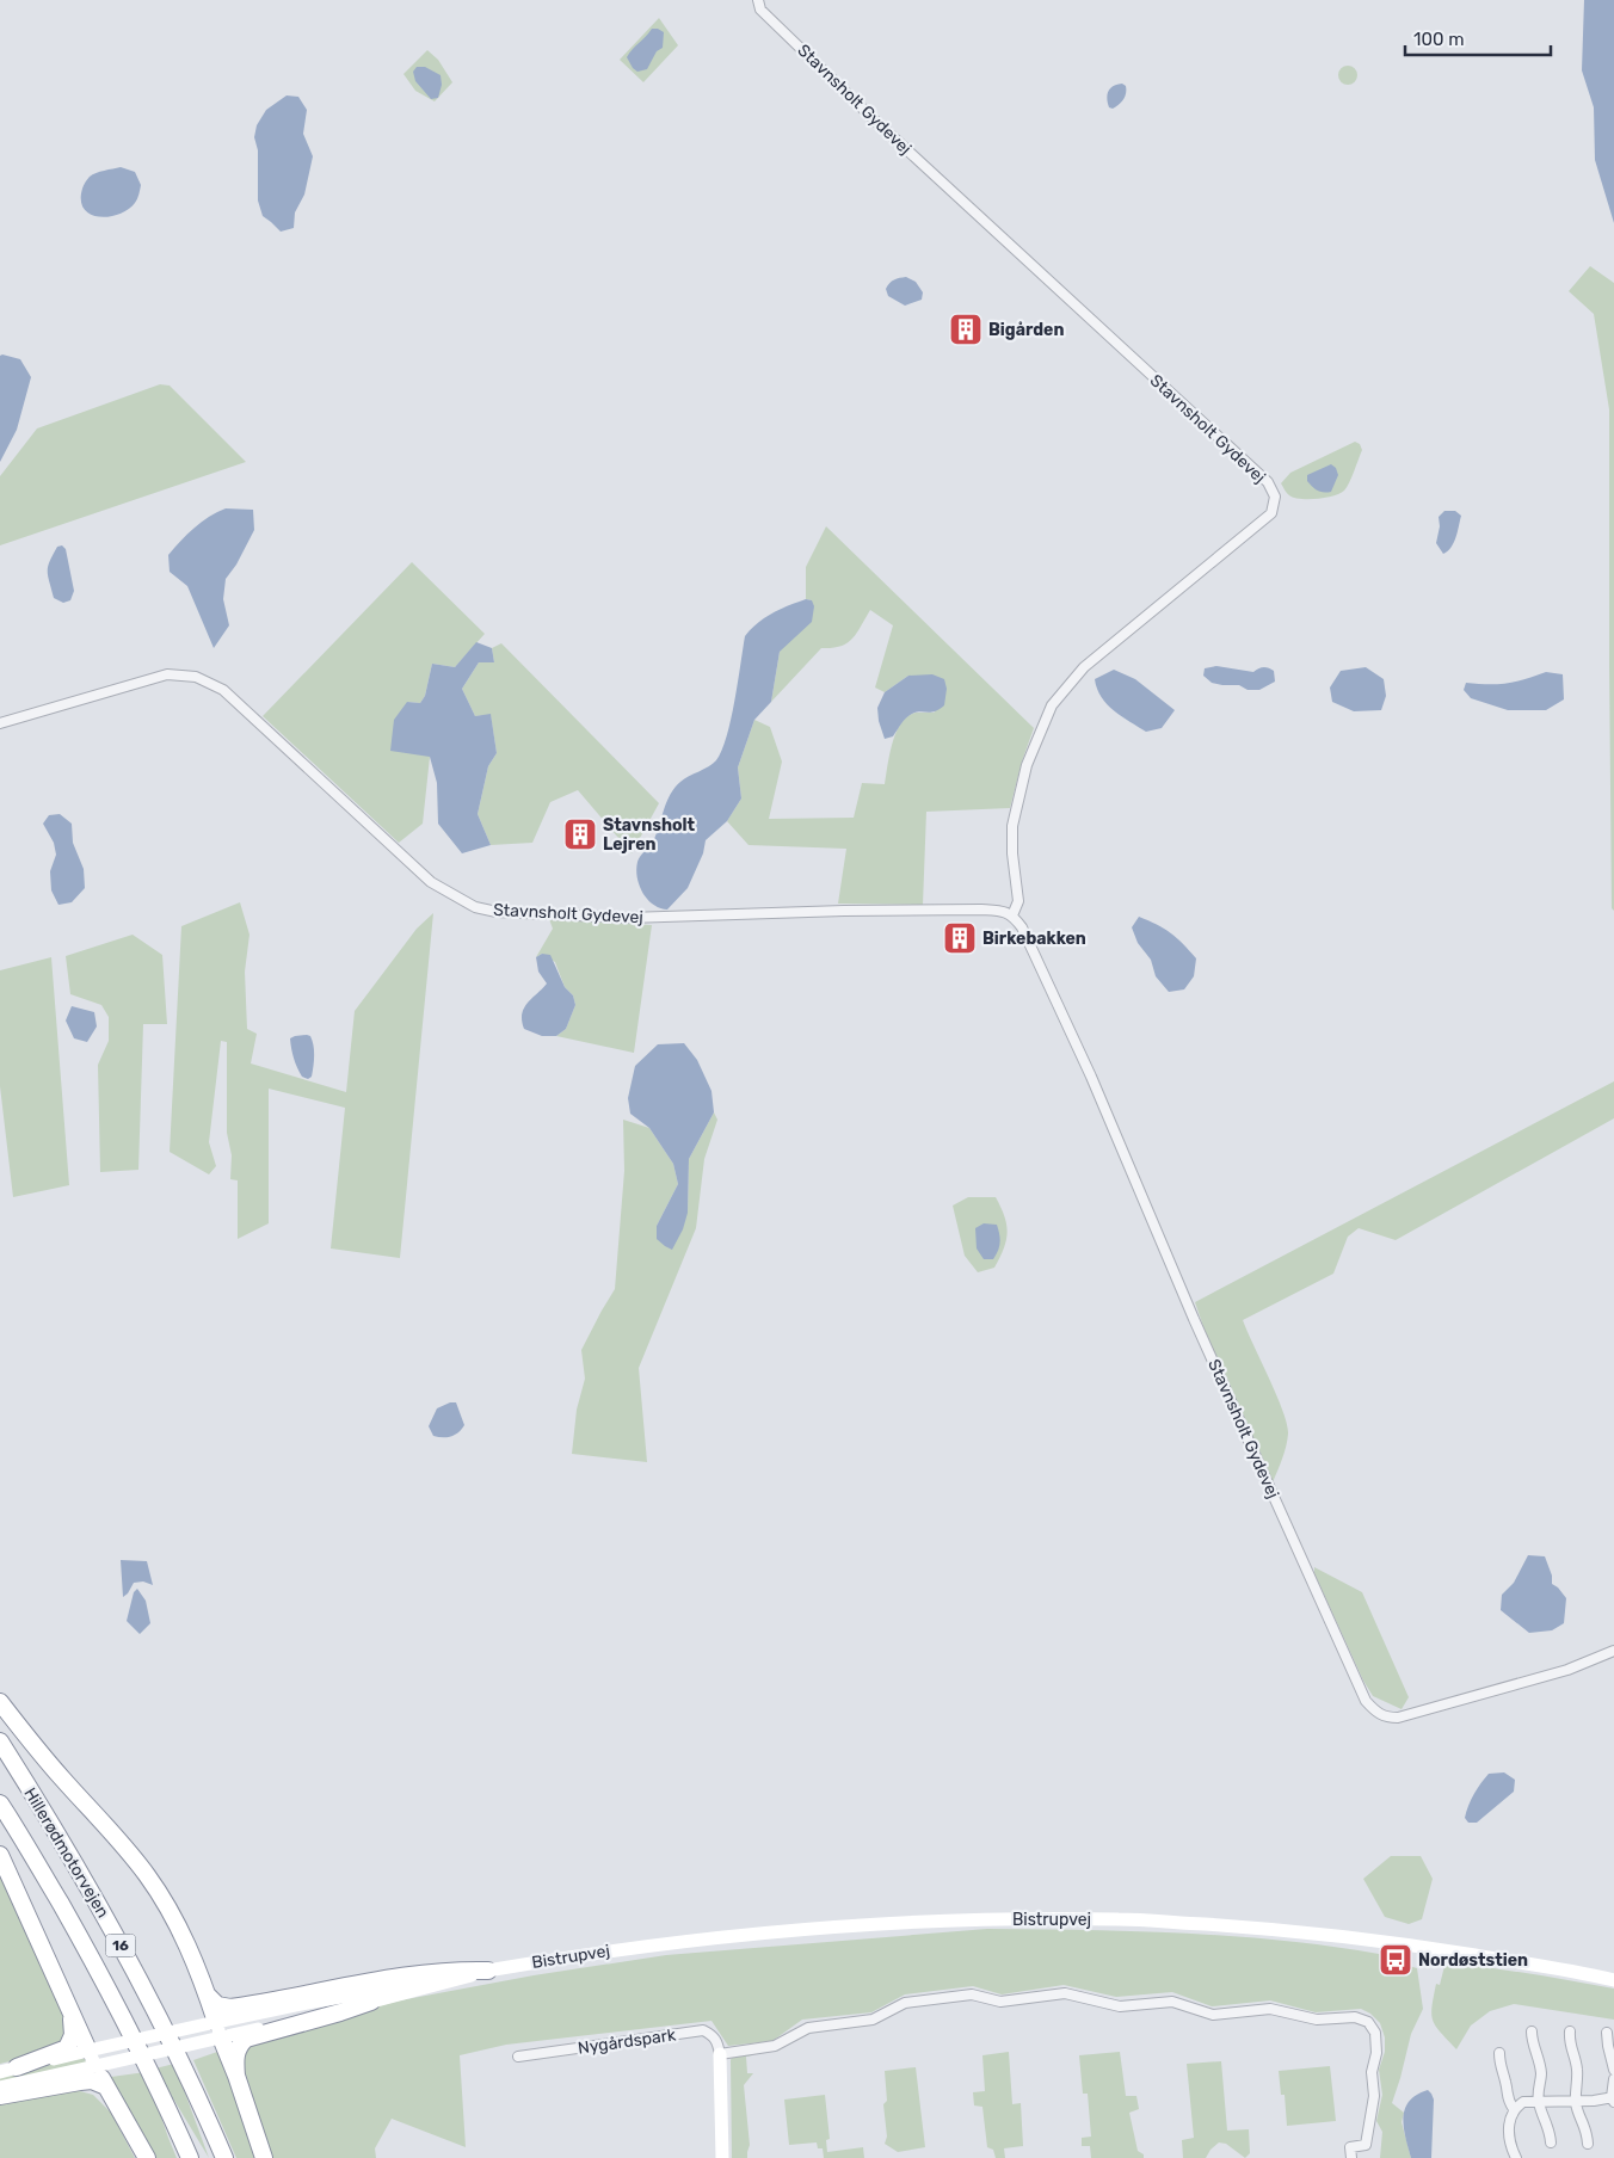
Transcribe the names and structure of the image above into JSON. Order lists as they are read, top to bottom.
{
  "streets": {
    "highway": ["Hillerødmotorvejen", "16"],
    "main road": ["Bistrupvej"],
    "street": ["Stavnsholt Gydevej", "Nygårdspark"]
  },
  "places": {
    "building": ["Bigården", "Stavnsholt Lejren", "Birkebakken"],
    "bus stop": ["Nordøststien"]
  },
  "scale_bar": "100 m"
}
